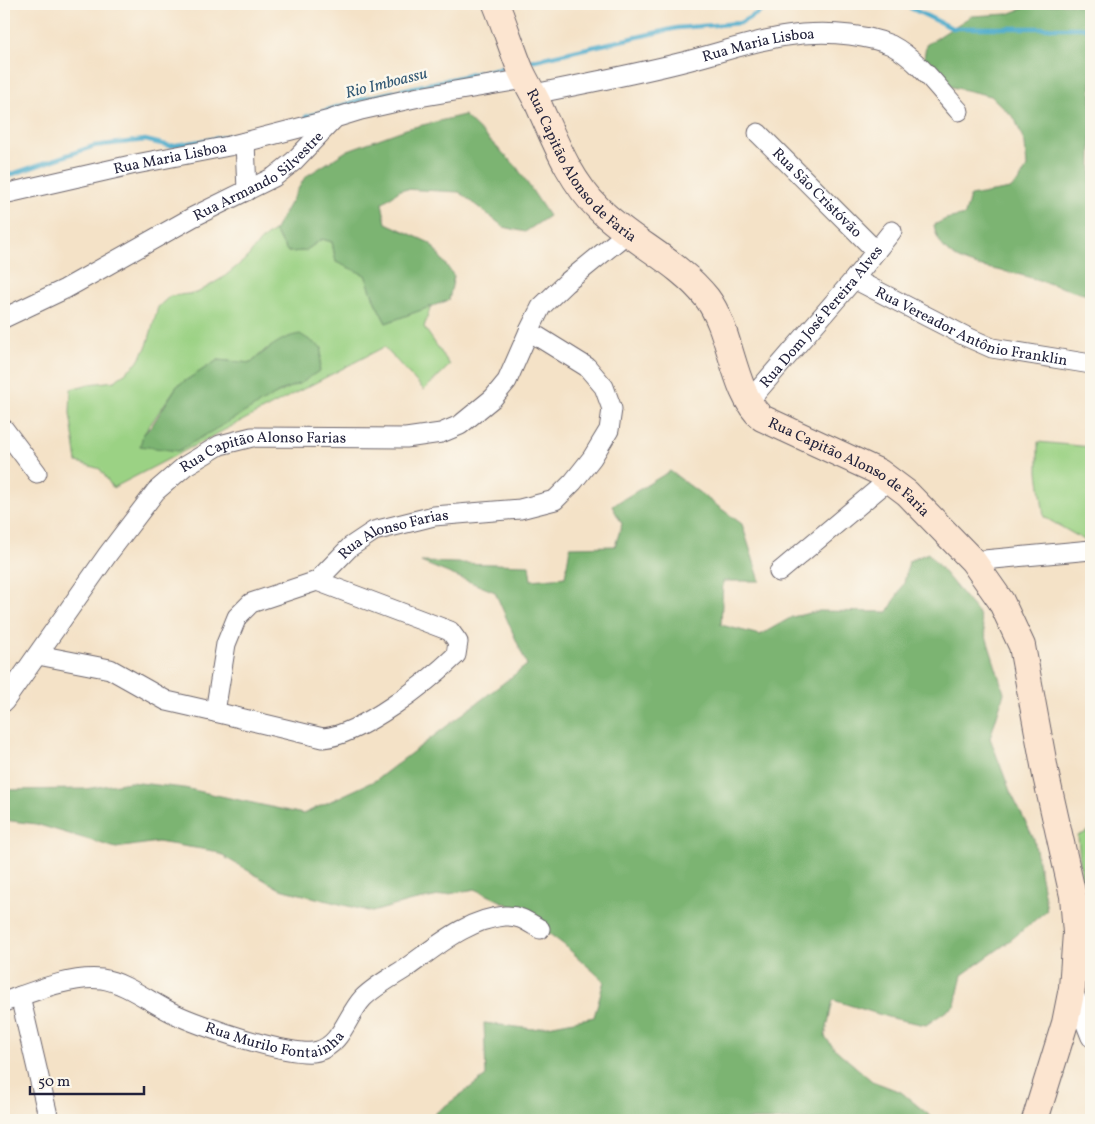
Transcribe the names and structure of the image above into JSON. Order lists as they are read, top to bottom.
{
  "streets": {
    "street": [
      "Rua Maria Lisboa",
      "Rua Capitão Alonso de Faria",
      "Rua Armando Silvestre",
      "Rua São Cristóvão",
      "Rua Dom José Pereira Alves",
      "Rua Vereador Antônio Franklin",
      "Rua Capitão Alonso Farias",
      "Rua Alonso Farias",
      "Rua Murilo Fontainha"
    ]
  },
  "crossings": [
    ["Rua Maria Lisboa", "Rua Capitão Alonso de Faria"],
    ["Rua Maria Lisboa", "Rua Armando Silvestre"],
    ["Rua Capitão Alonso de Faria", "Rua Armando Silvestre"],
    ["Rua Capitão Alonso de Faria", "Rua Dom José Pereira Alves"],
    ["Rua São Cristóvão", "Rua Dom José Pereira Alves"],
    ["Rua Dom José Pereira Alves", "Rua Vereador Antônio Franklin"],
    ["Rua Capitão Alonso Farias", "Rua Alonso Farias"]
  ],
  "water": ["Rio Imboassu"],
  "scale_bar": "50 m"
}
